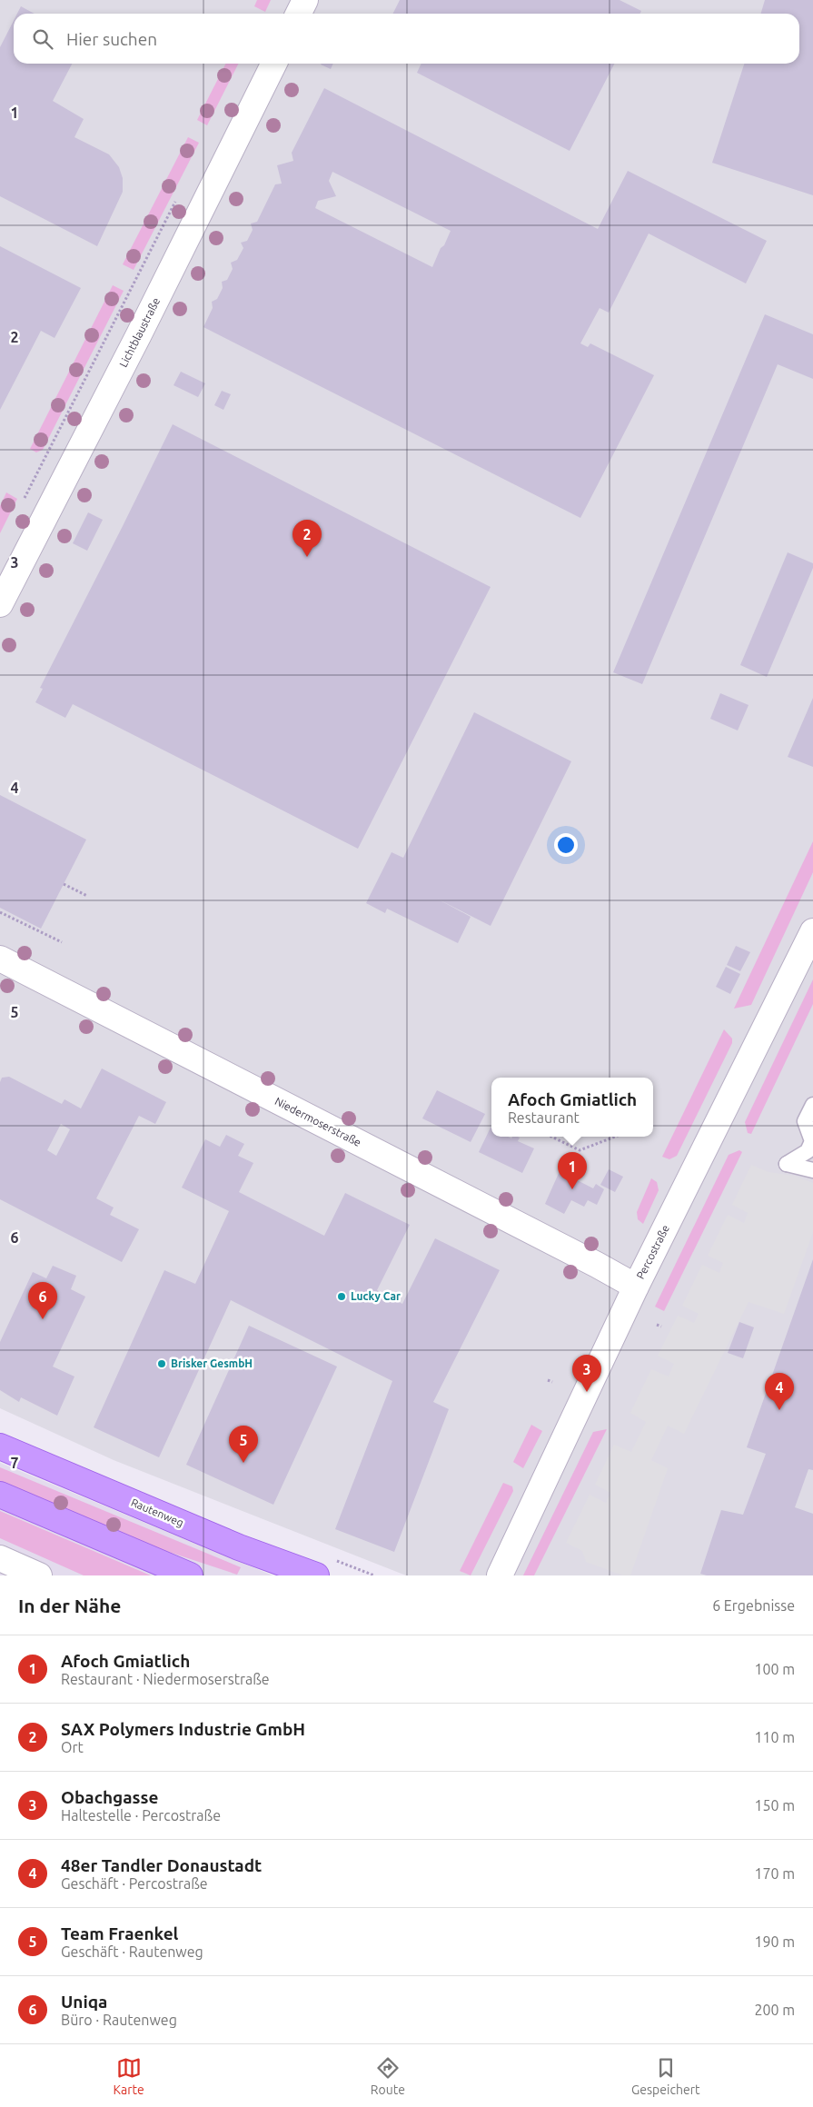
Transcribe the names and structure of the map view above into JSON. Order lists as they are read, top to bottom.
{
  "streets": {
    "main road": ["Rautenweg"],
    "street": ["Lichtblaustraße", "Niedermoserstraße", "Percostraße"]
  },
  "crossings": [
    ["Niedermoserstraße", "Percostraße"]
  ],
  "places": ["Lucky Car", "Brisker GesmbH"],
  "page": {
    "search": "Hier suchen",
    "pins": [
      "2",
      "1",
      "6",
      "3",
      "4",
      "5"
    ],
    "popup": ["Afoch Gmiatlich", "Restaurant"],
    "heading": ["In der Nähe", "6 Ergebnisse"],
    "list": [
      {
        "mark": "1",
        "name": "Afoch Gmiatlich",
        "note": "Restaurant · Niedermoserstraße",
        "value": "100 m"
      },
      {
        "mark": "2",
        "name": "SAX Polymers Industrie GmbH",
        "note": "Ort",
        "value": "110 m"
      },
      {
        "mark": "3",
        "name": "Obachgasse",
        "note": "Haltestelle · Percostraße",
        "value": "150 m"
      },
      {
        "mark": "4",
        "name": "48er Tandler Donaustadt",
        "note": "Geschäft · Percostraße",
        "value": "170 m"
      },
      {
        "mark": "5",
        "name": "Team Fraenkel",
        "note": "Geschäft · Rautenweg",
        "value": "190 m"
      },
      {
        "mark": "6",
        "name": "Uniqa",
        "note": "Büro · Rautenweg",
        "value": "200 m"
      }
    ],
    "nav": ["Karte", "Route", "Gespeichert"]
  },
  "grid": {
    "rows": [
      "1",
      "2",
      "3",
      "4",
      "5",
      "6",
      "7"
    ]
  }
}
